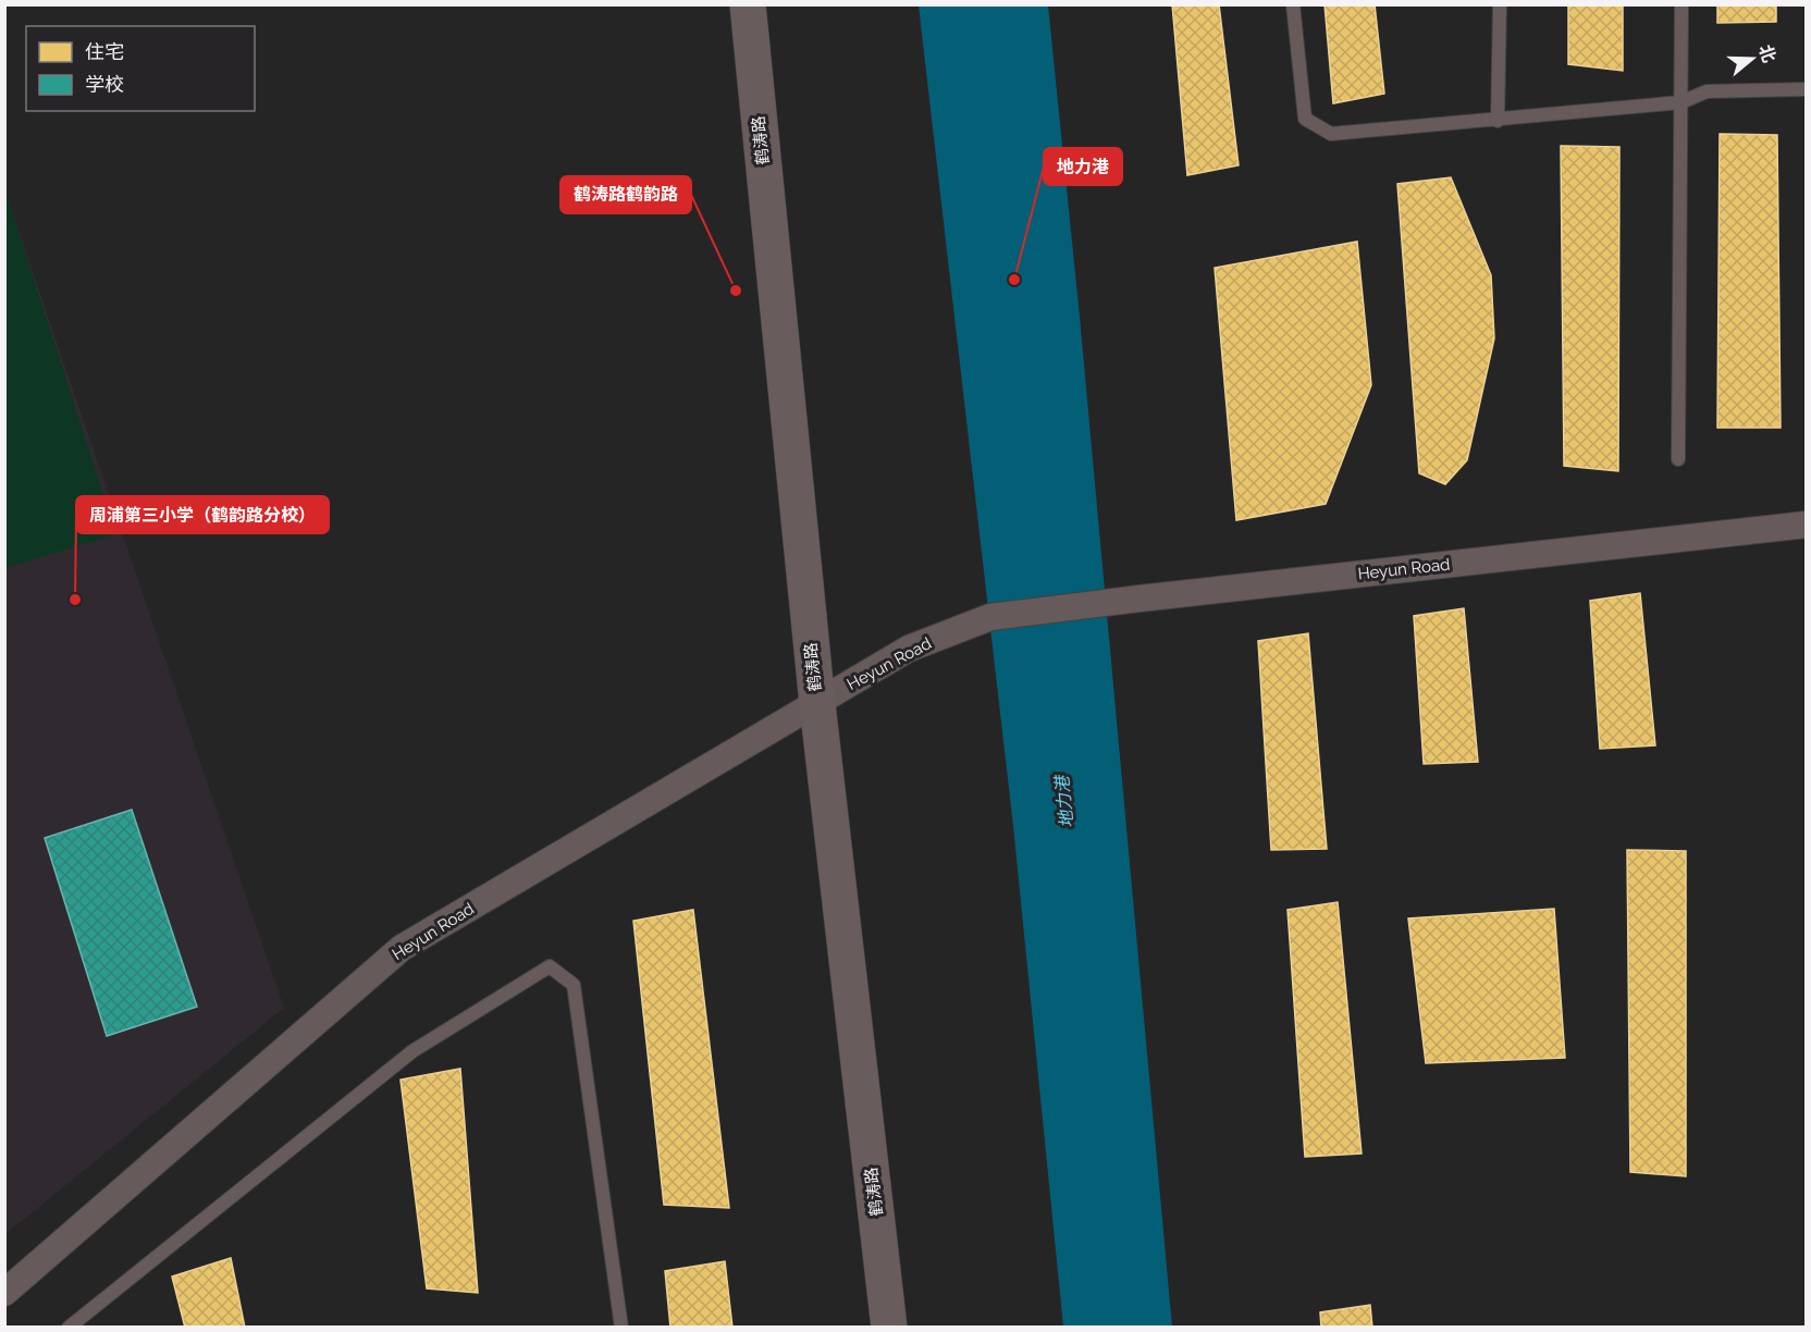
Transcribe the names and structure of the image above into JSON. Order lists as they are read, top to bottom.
{
  "streets": {
    "street": ["鹤涛路", "Heyun Road"]
  },
  "crossings": [
    ["鹤涛路", "Heyun Road"]
  ],
  "water": ["地力港"],
  "places": ["地力港", "鹤涛路鹤韵路", "周浦第三小学（鹤韵路分校）"],
  "legend": ["住宅", "学校"],
  "north": "right"
}
